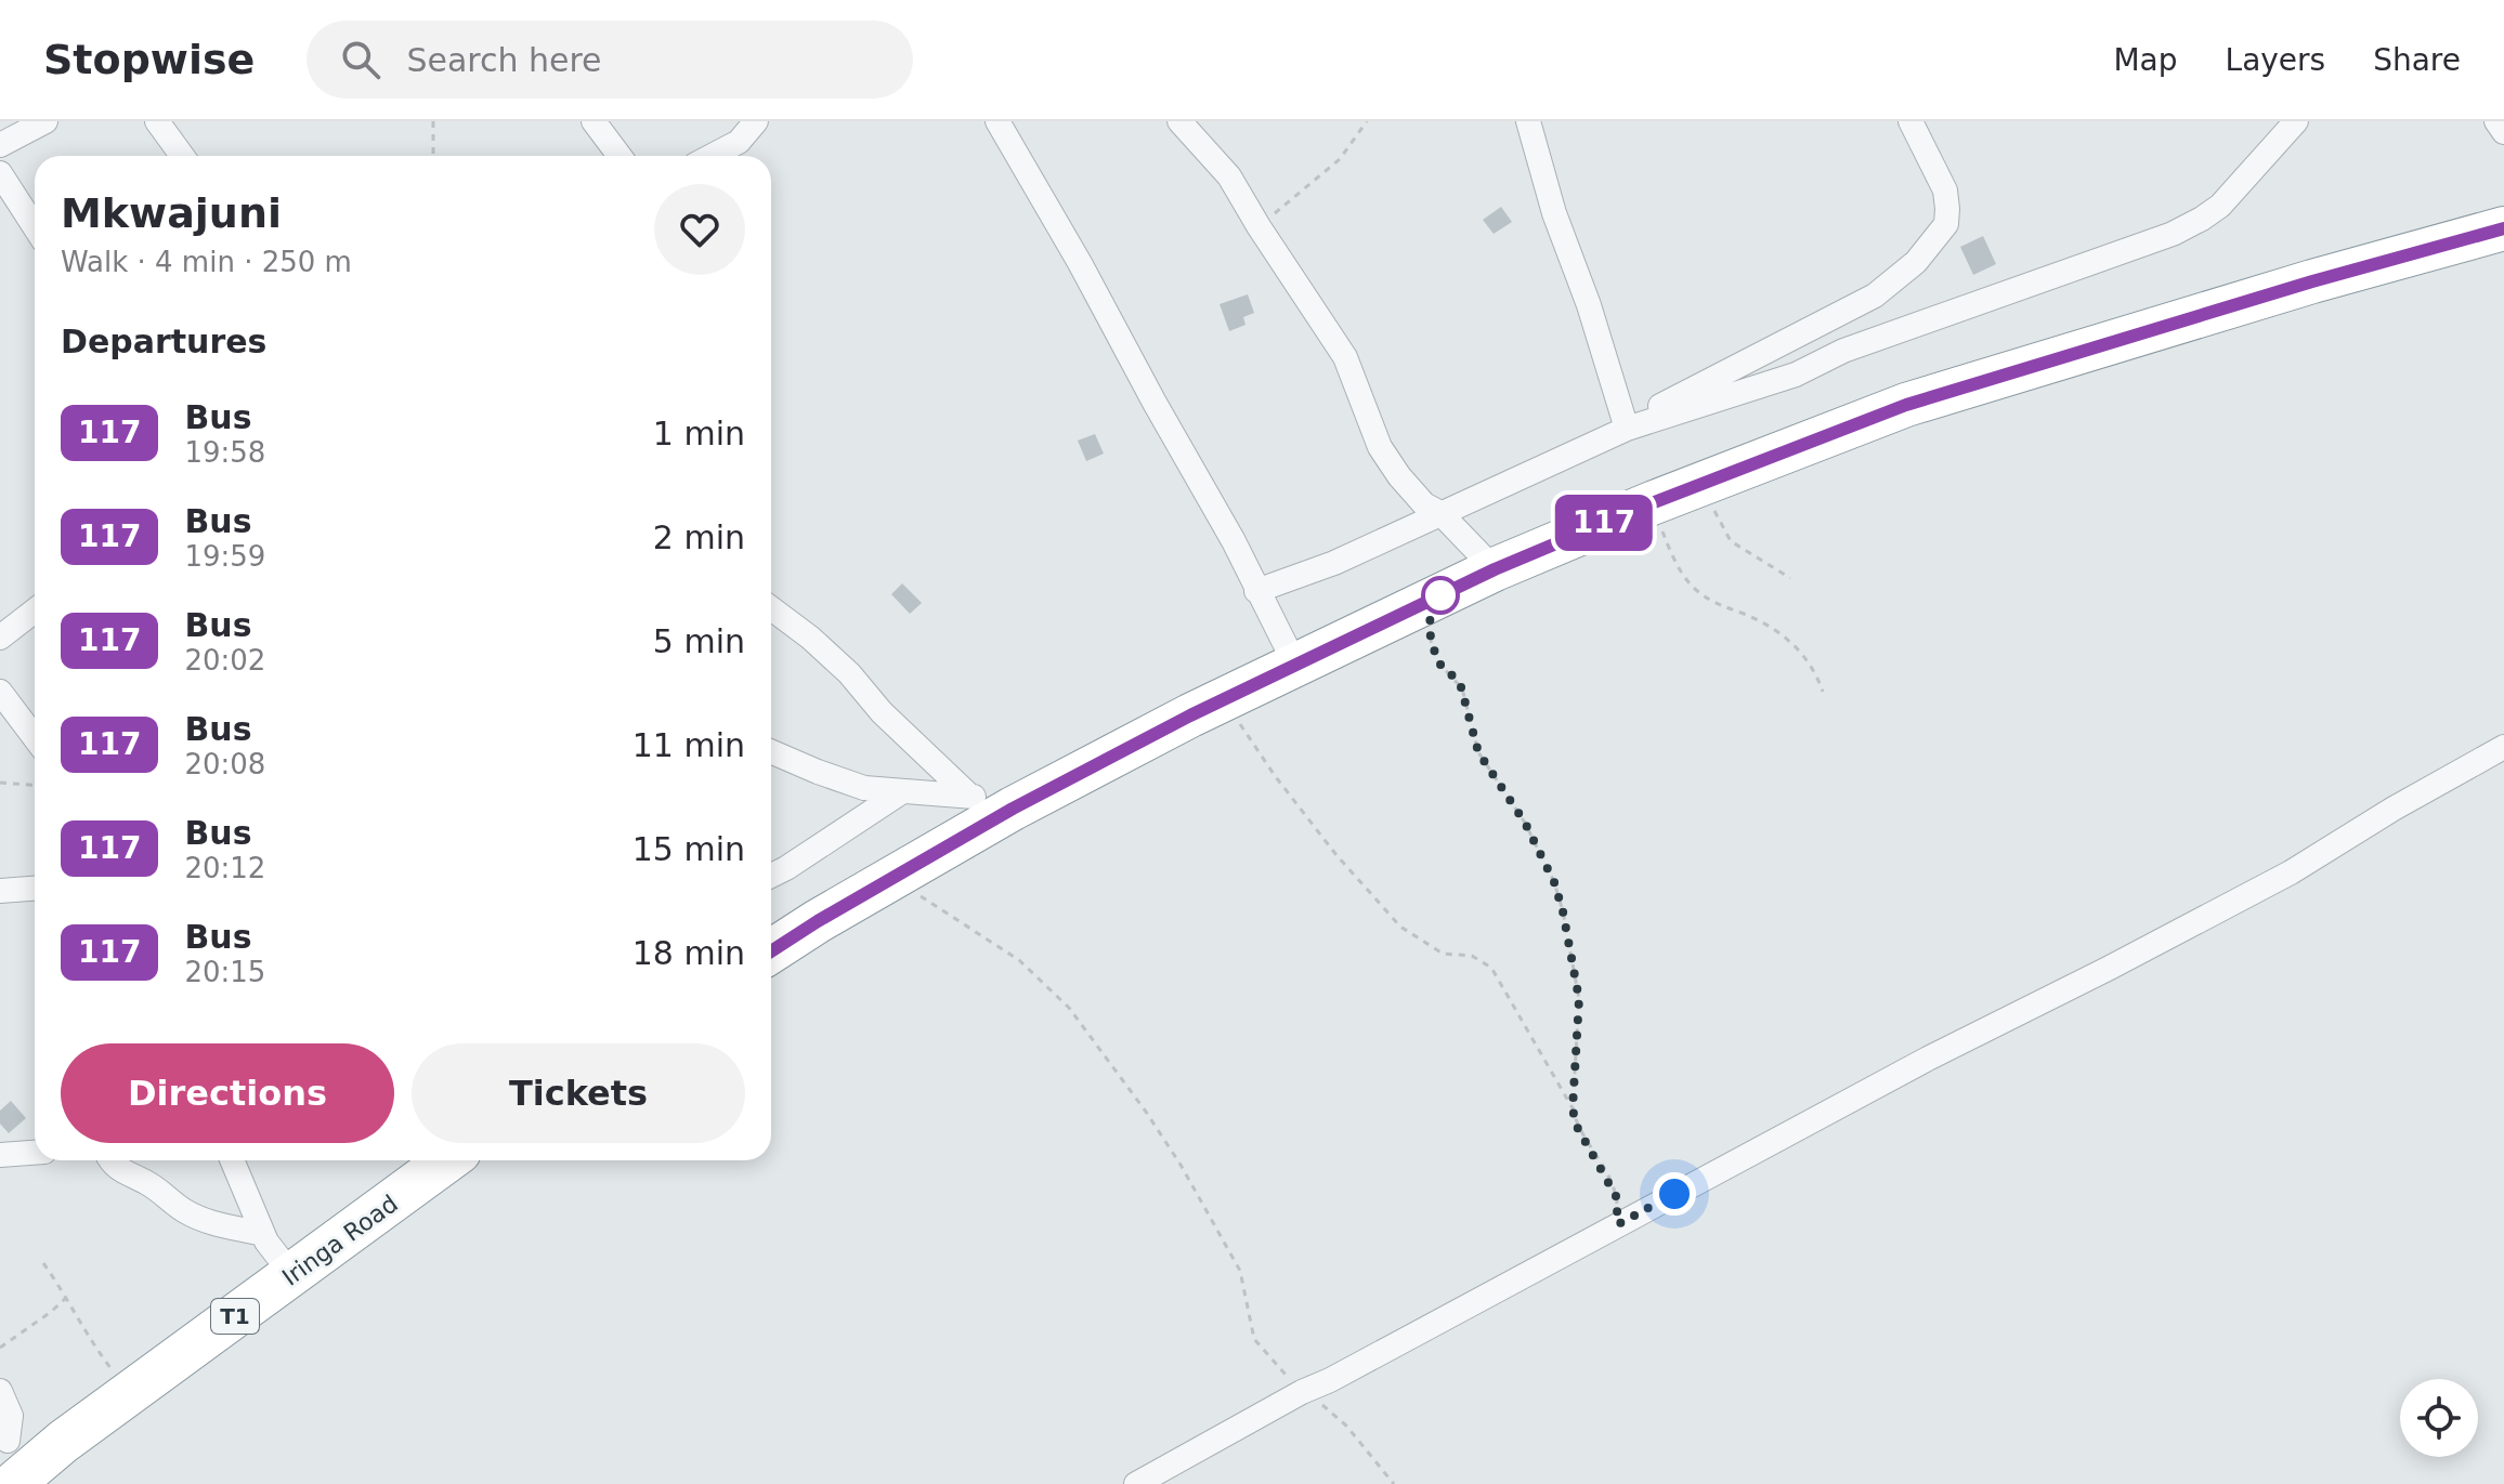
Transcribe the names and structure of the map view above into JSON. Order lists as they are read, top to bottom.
{
  "streets": {
    "highway": ["Iringa Road", "T1"]
  },
  "lines": ["bus line 117"],
  "page": {
    "header": "Stopwise",
    "search": "Search here",
    "nav": ["Map", "Layers", "Share"],
    "on_map": "117",
    "heading": [
      ["Mkwajuni", "Walk · 4 min · 250 m"],
      "Departures"
    ],
    "list": [
      {
        "mark": "117",
        "name": "Bus",
        "note": "19:58",
        "value": "1 min"
      },
      {
        "mark": "117",
        "name": "Bus",
        "note": "19:59",
        "value": "2 min"
      },
      {
        "mark": "117",
        "name": "Bus",
        "note": "20:02",
        "value": "5 min"
      },
      {
        "mark": "117",
        "name": "Bus",
        "note": "20:08",
        "value": "11 min"
      },
      {
        "mark": "117",
        "name": "Bus",
        "note": "20:12",
        "value": "15 min"
      },
      {
        "mark": "117",
        "name": "Bus",
        "note": "20:15",
        "value": "18 min"
      }
    ],
    "buttons": ["Directions", "Tickets"]
  }
}
